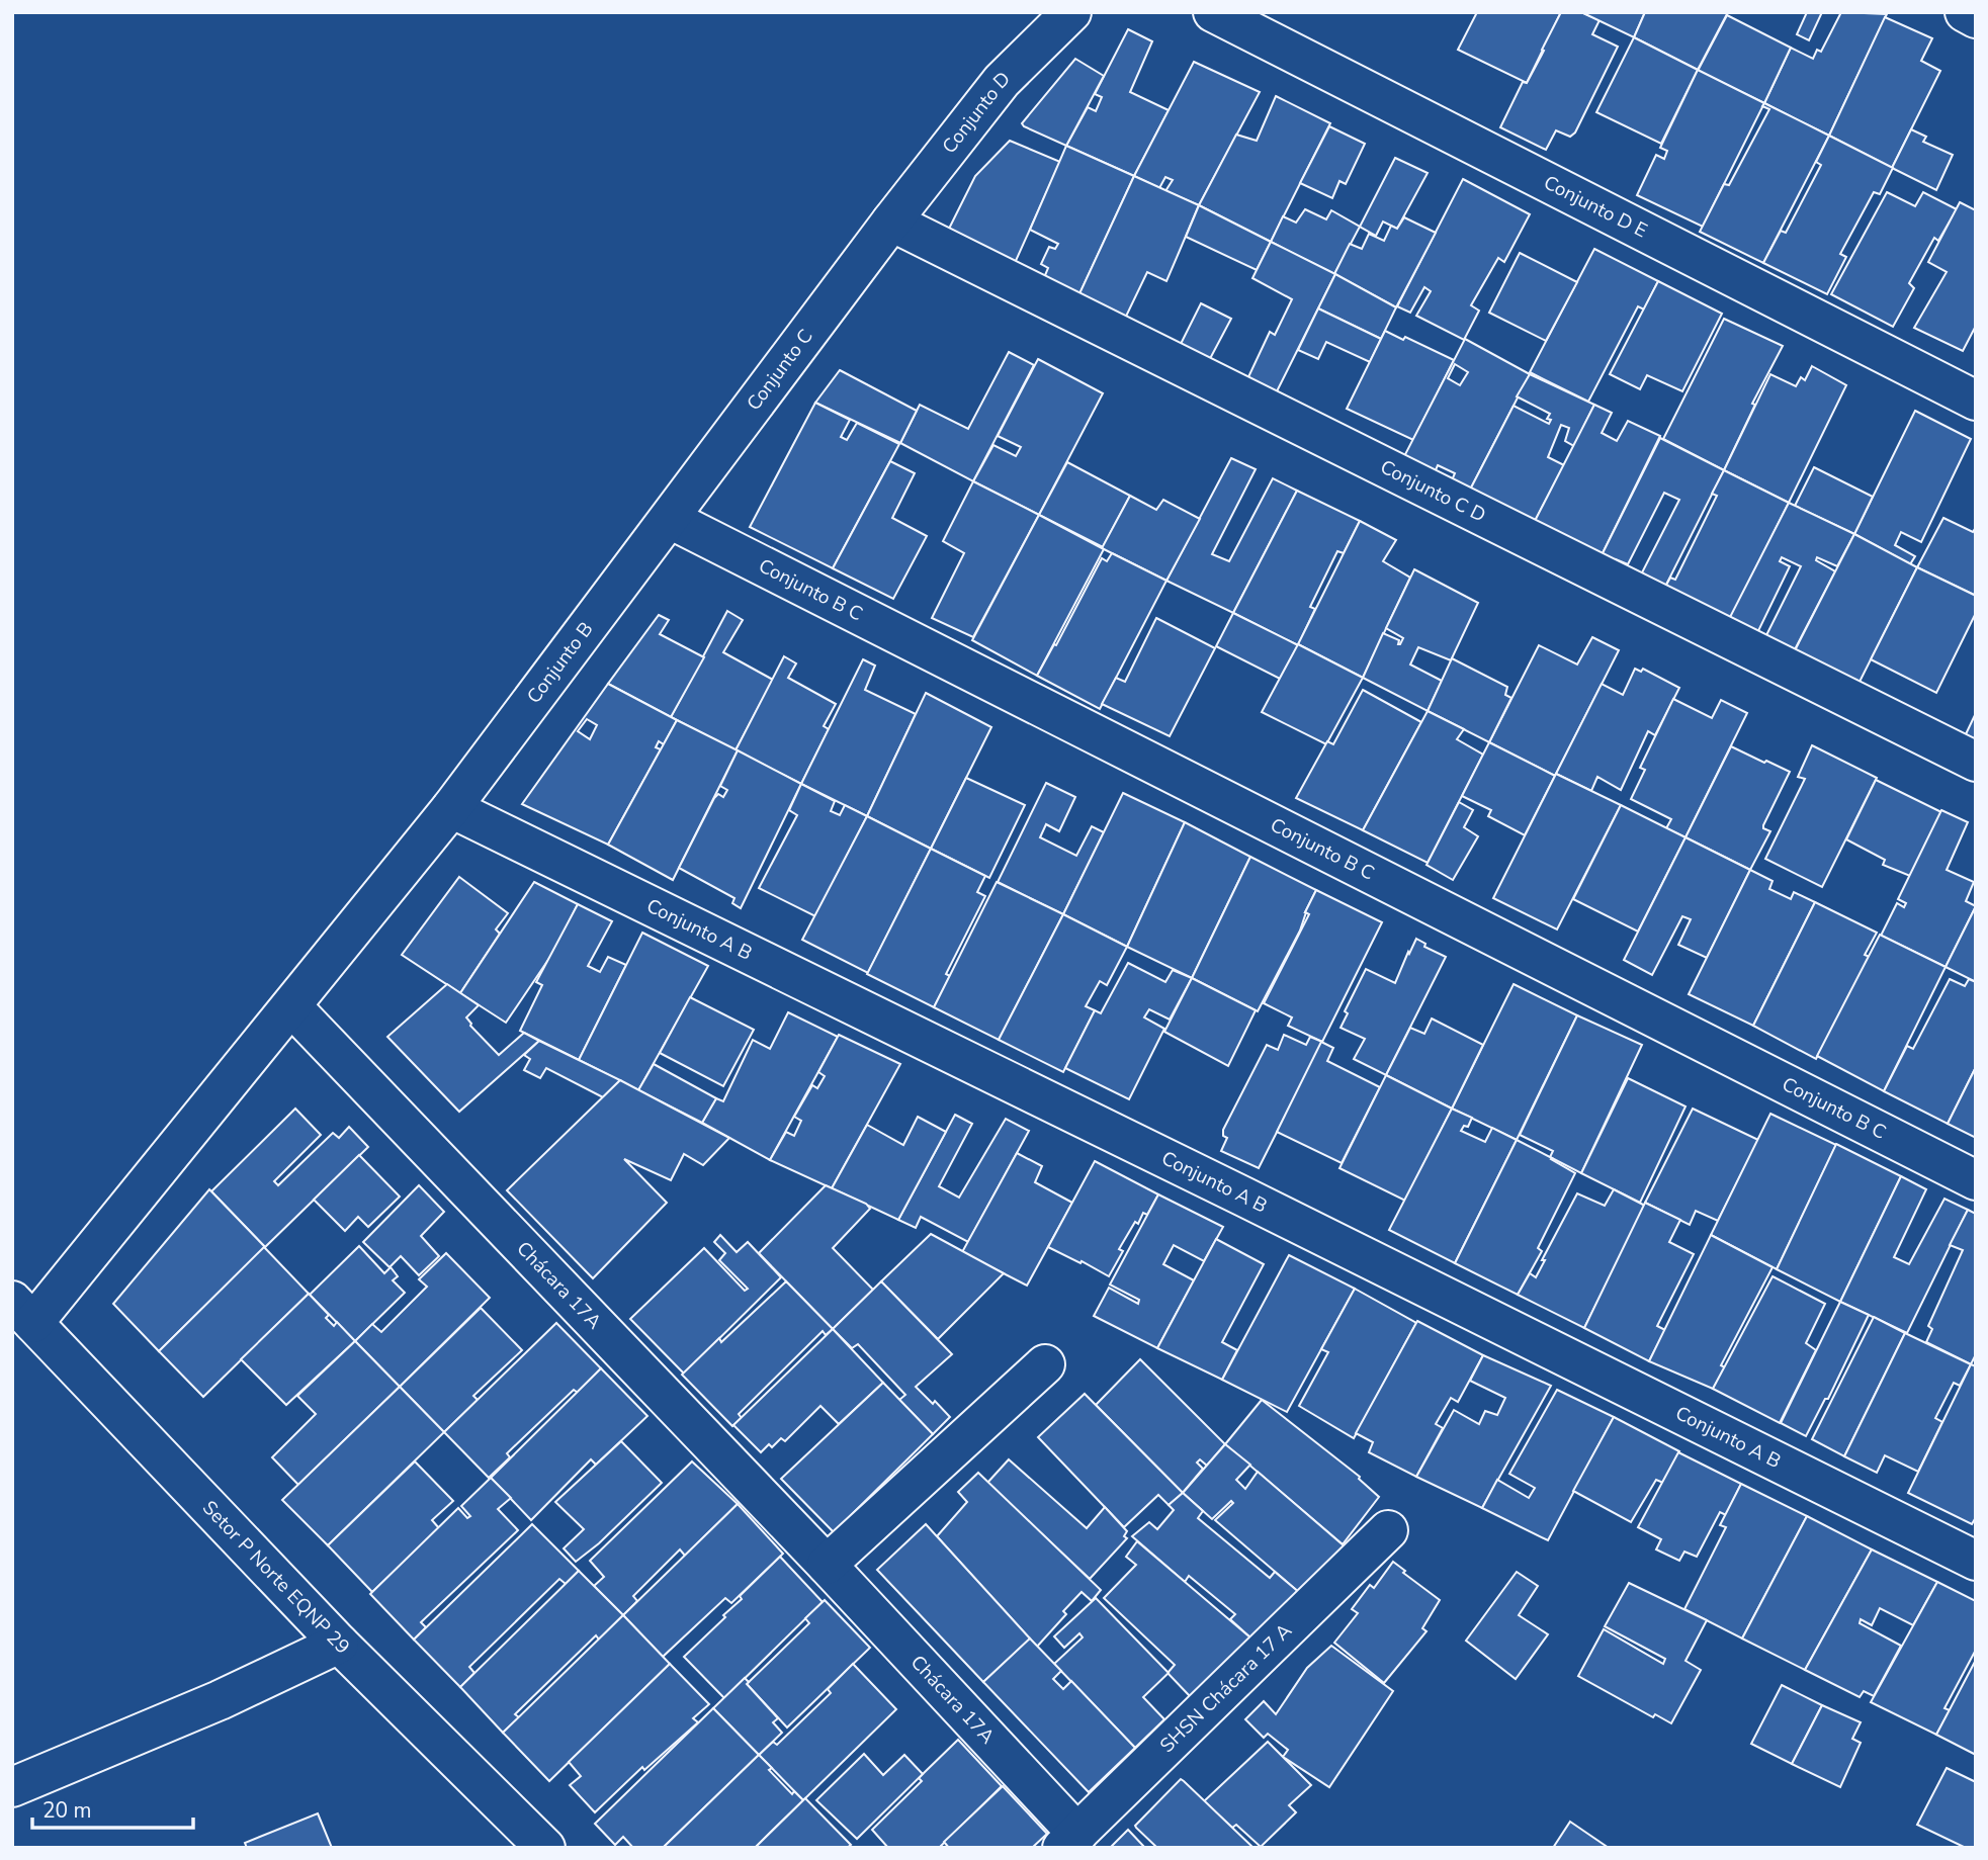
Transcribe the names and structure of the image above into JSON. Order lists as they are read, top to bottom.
{
  "streets": {
    "street": [
      "Conjunto D",
      "Conjunto D E",
      "Conjunto C",
      "Conjunto C D",
      "Conjunto B C",
      "Conjunto B",
      "Conjunto A B",
      "Chácara 17A",
      "Setor P Norte EQNP 29",
      "SHSN Chácara 17 A"
    ]
  },
  "crossings": [
    ["Conjunto D", "Conjunto C"],
    ["Conjunto D", "Conjunto C D"],
    ["Conjunto C", "Conjunto C D"],
    ["Conjunto C", "Conjunto B C"],
    ["Conjunto C", "Conjunto B"],
    ["Conjunto B C", "Conjunto B"],
    ["Conjunto B", "Conjunto A B"],
    ["Conjunto B", "Chácara 17A"],
    ["Conjunto B", "Setor P Norte EQNP 29"],
    ["Chácara 17A", "SHSN Chácara 17 A"]
  ],
  "scale_bar": "20 m"
}
